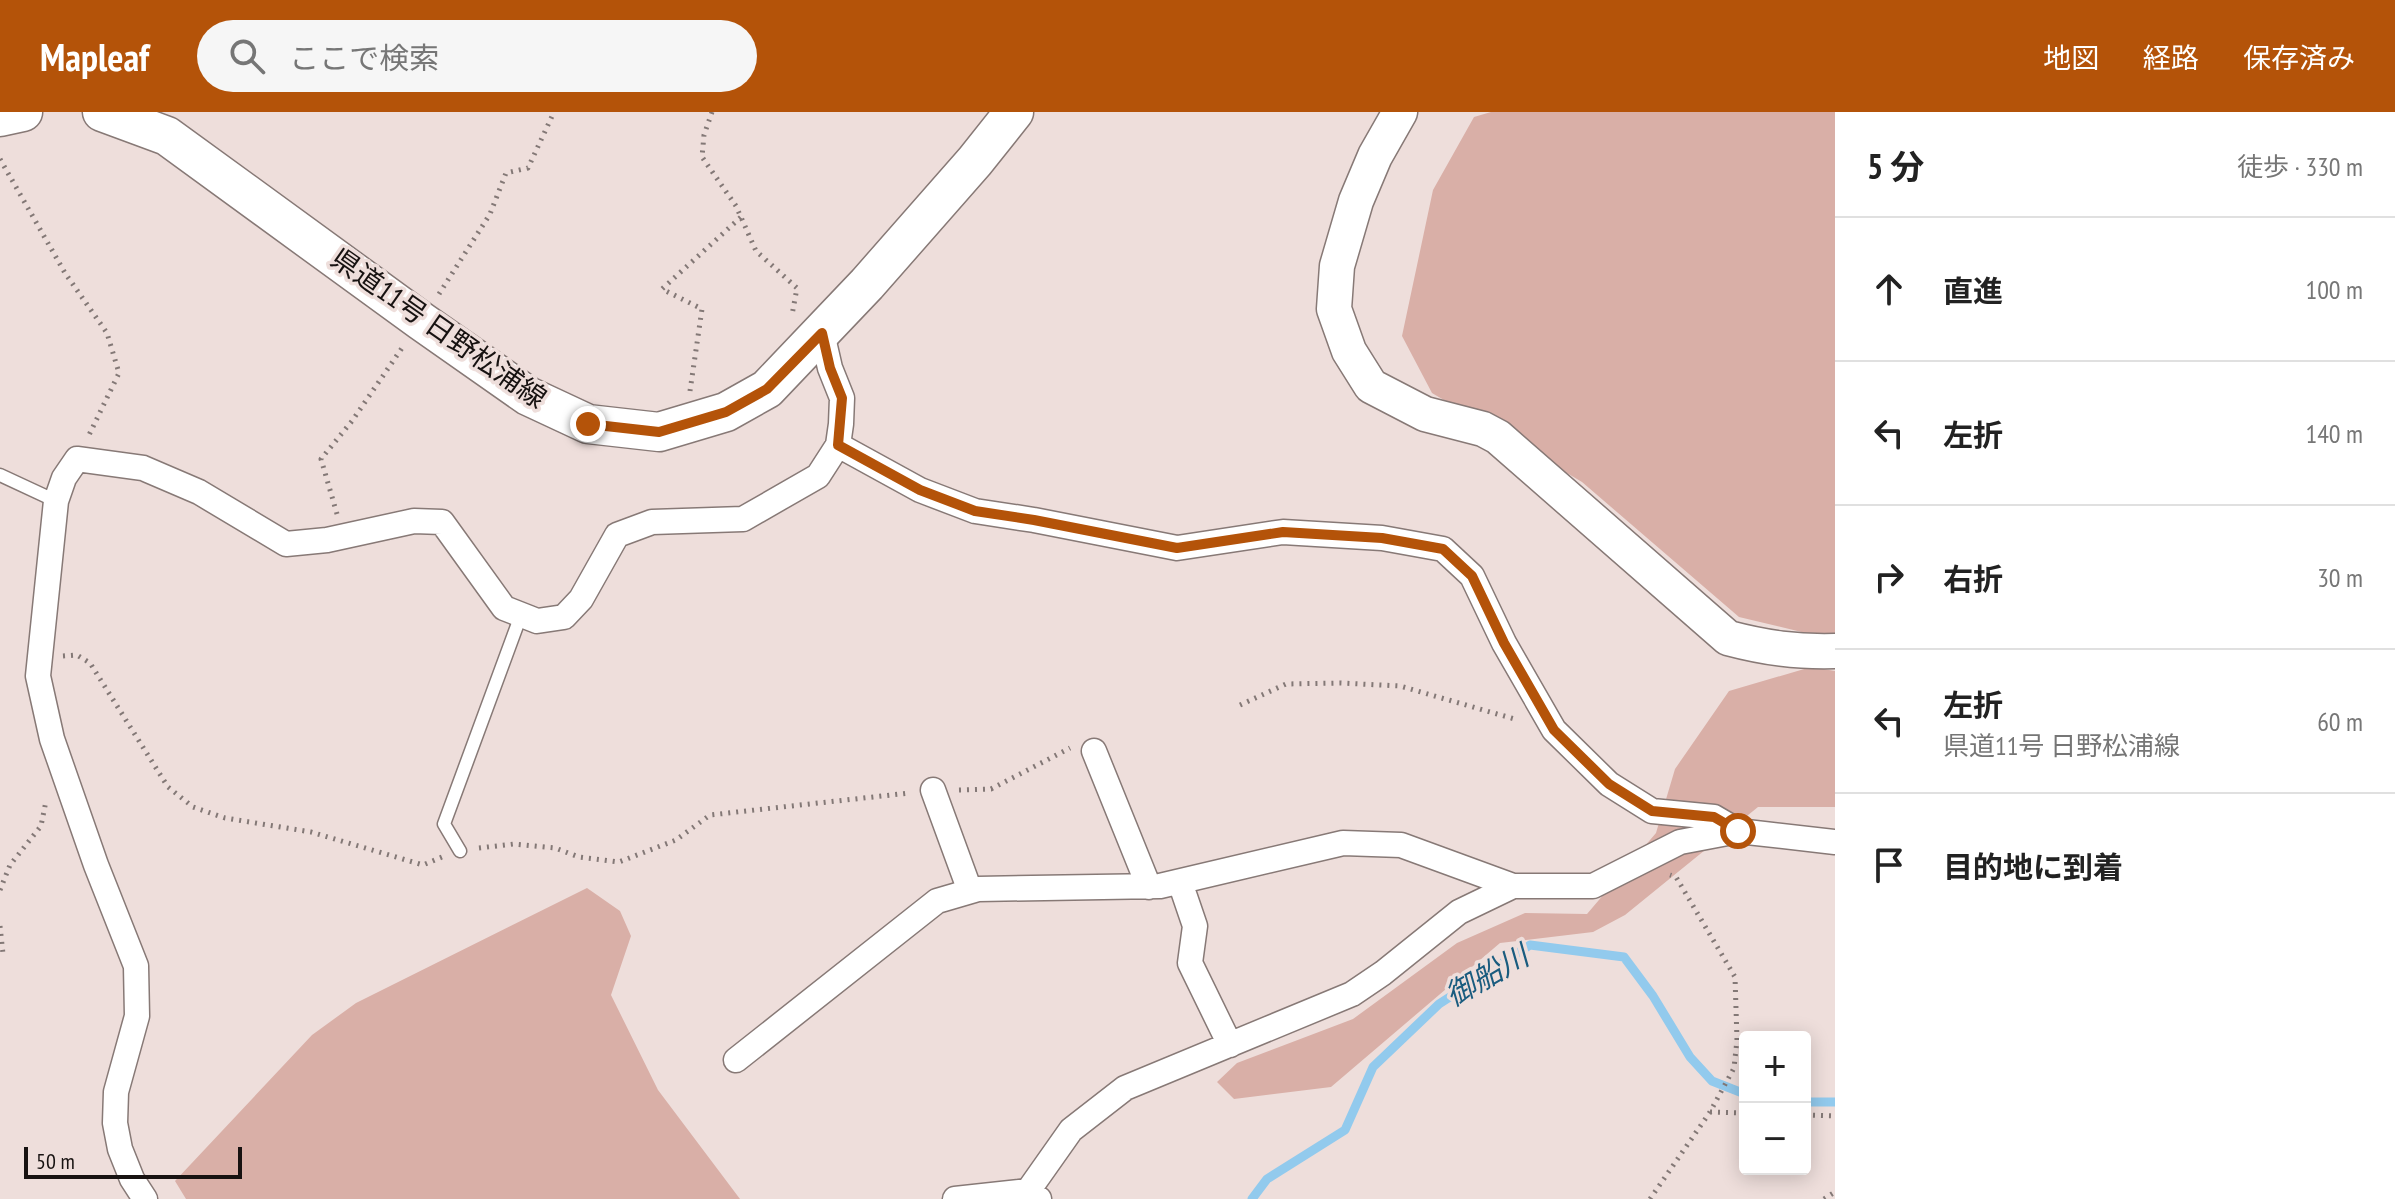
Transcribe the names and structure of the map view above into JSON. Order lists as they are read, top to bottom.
{
  "streets": {
    "main road": ["県道11号 日野松浦線"]
  },
  "water": ["御船川"],
  "scale_bar": "50 m",
  "page": {
    "header": "Mapleaf",
    "search": "ここで検索",
    "nav": ["地図", "経路", "保存済み"],
    "heading": ["5 分", "徒歩 · 330 m"],
    "list": [
      ["直進", "100 m"],
      ["左折", "140 m"],
      ["右折", "30 m"],
      ["左折", "県道11号 日野松浦線", "60 m"],
      "目的地に到着"
    ],
    "map_buttons": ["+", "−"],
    "scale": "50 m"
  }
}
